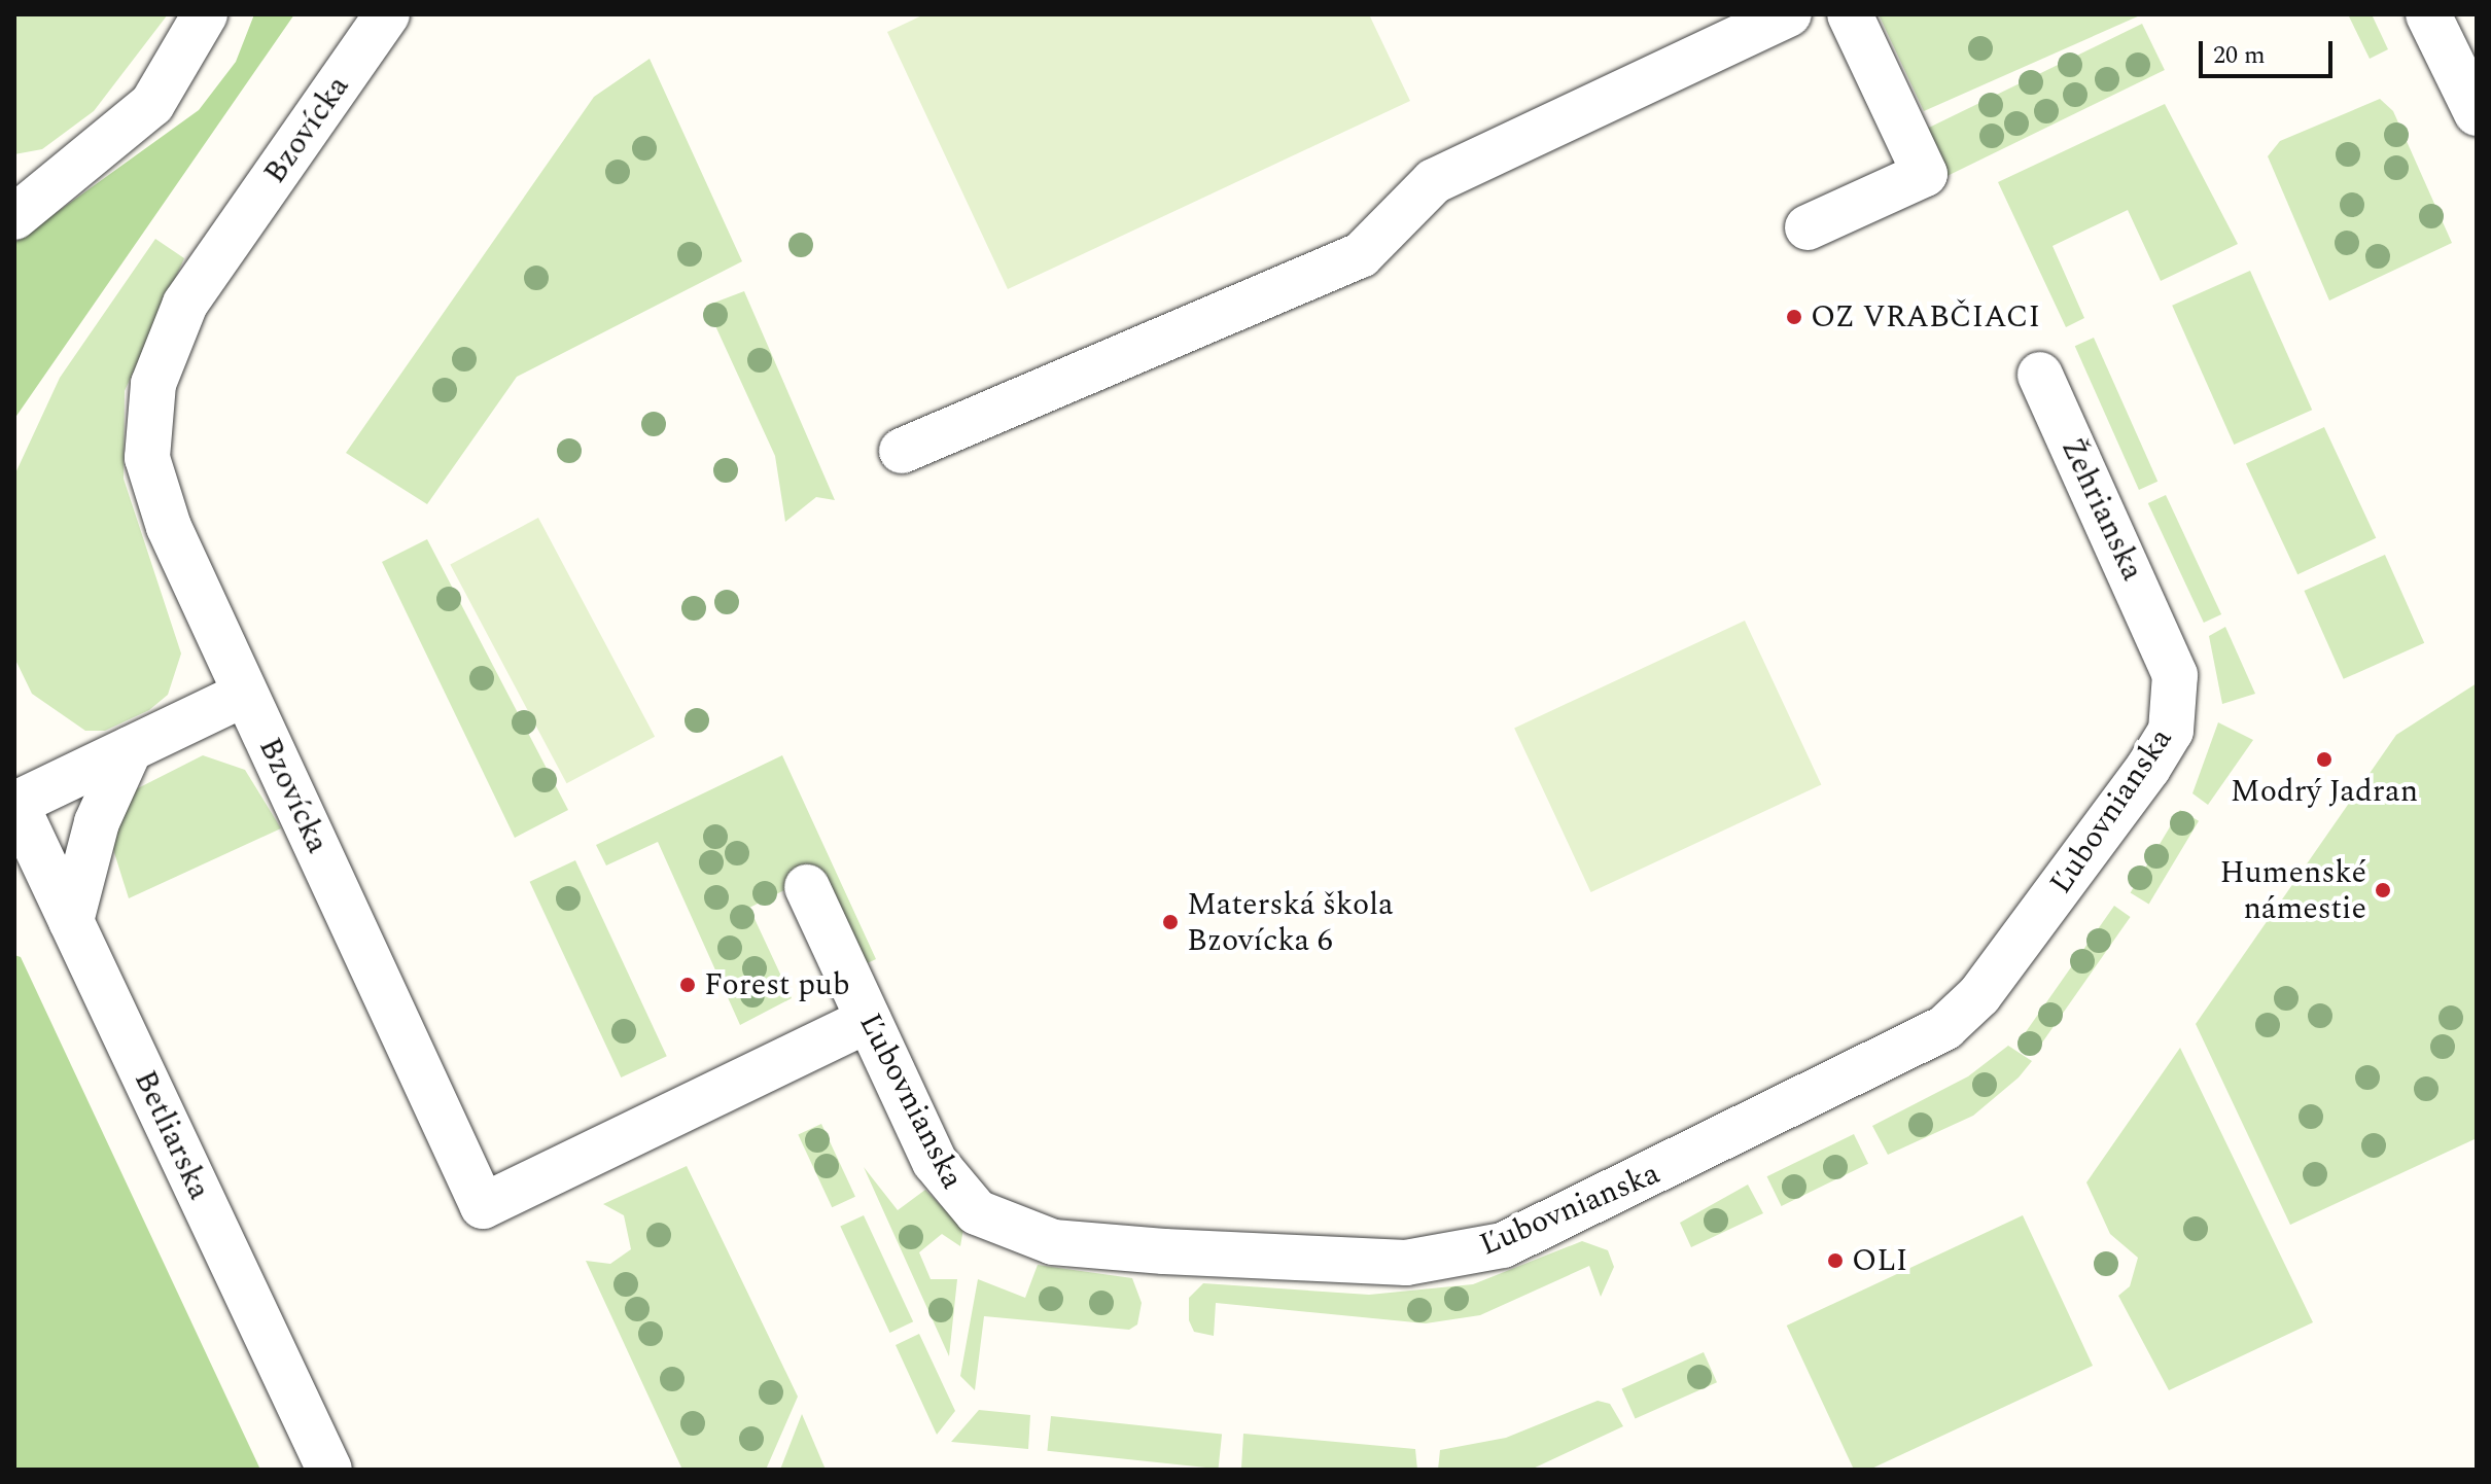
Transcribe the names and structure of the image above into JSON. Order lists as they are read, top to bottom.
{
  "streets": {
    "street": [
      "Bzovícka",
      "Žehrianska",
      "Ľubovnianska",
      "Betliarska"
    ]
  },
  "crossings": [
    ["Bzovícka", "Ľubovnianska"],
    ["Žehrianska", "Ľubovnianska"]
  ],
  "places": [
    "OZ VRABČIACI",
    "Modrý Jadran",
    "Humenské námestie",
    "Materská škola Bzovícka 6",
    "Forest pub",
    "OLI"
  ],
  "scale_bar": "20 m"
}
